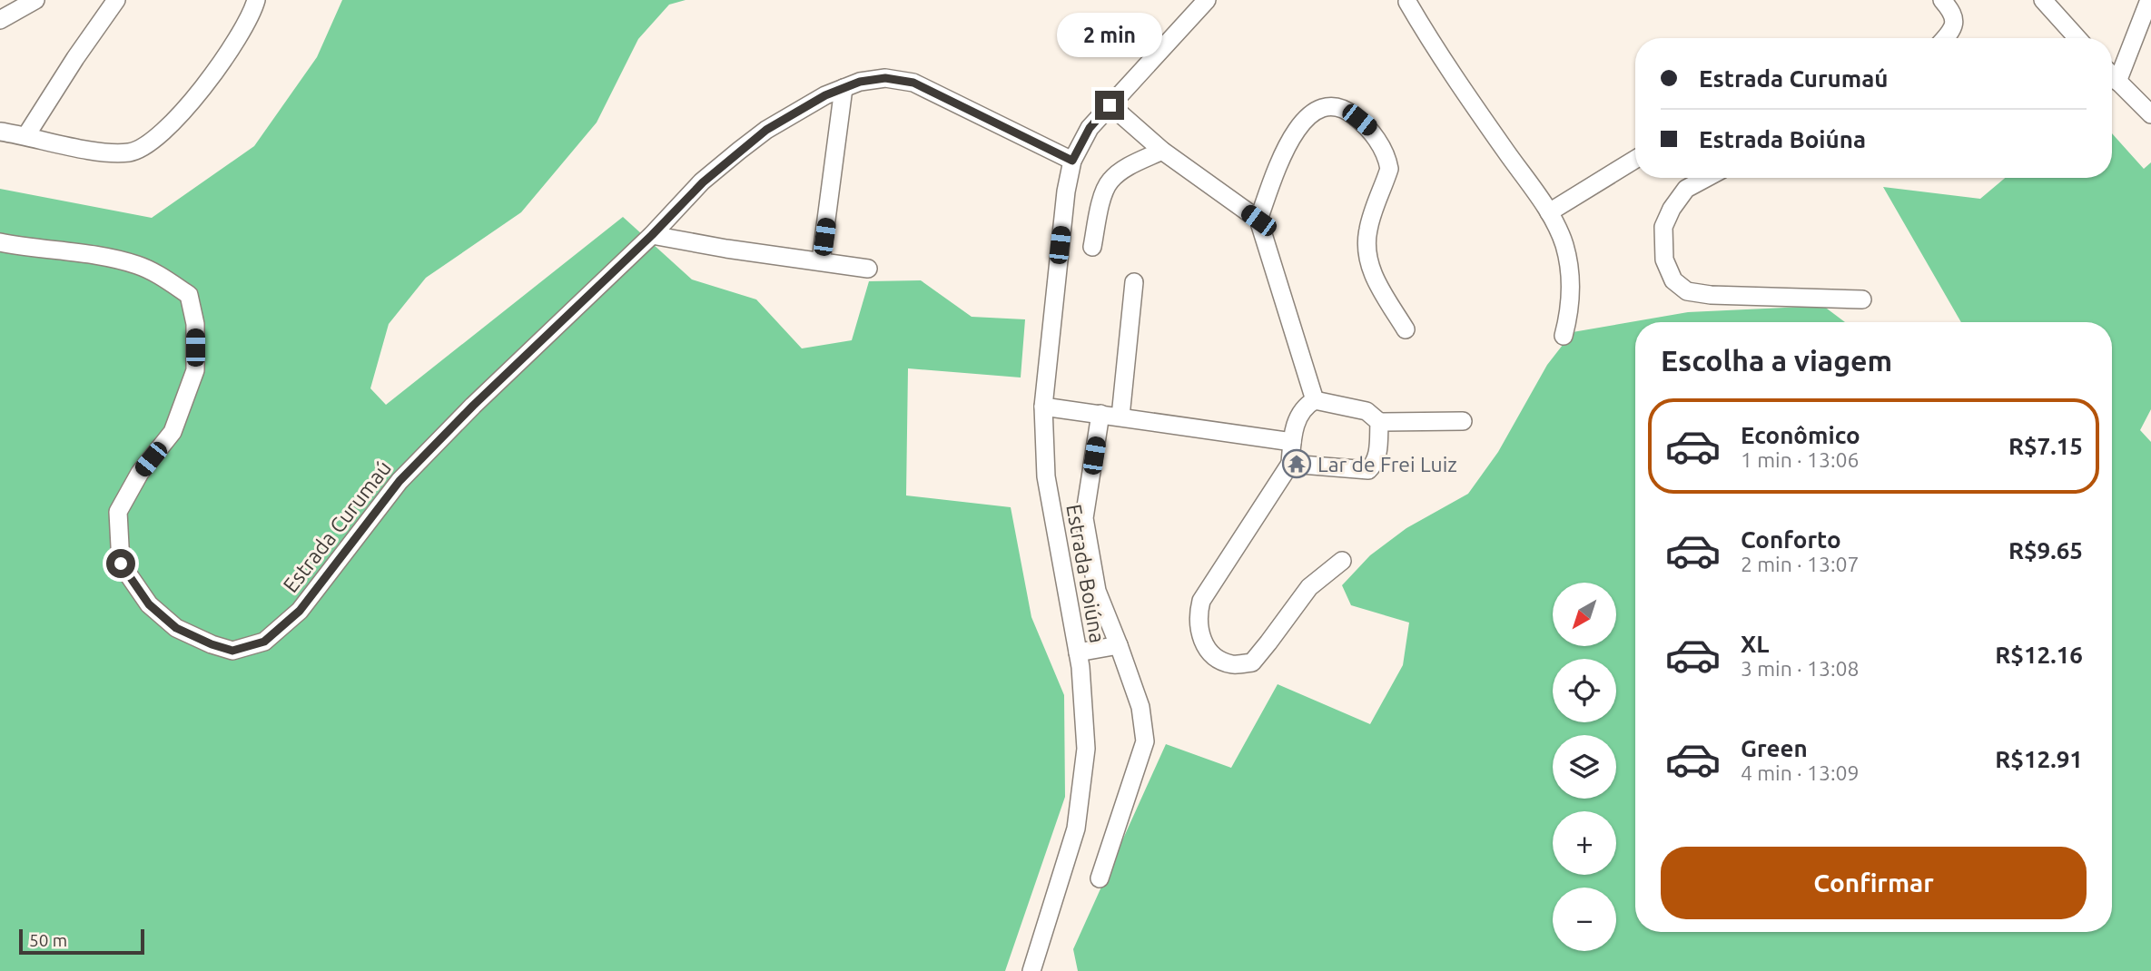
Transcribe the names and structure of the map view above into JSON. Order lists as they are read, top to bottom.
{
  "streets": {
    "street": ["Estrada Curumaú", "Estrada Boiúna"]
  },
  "crossings": [
    ["Estrada Curumaú", "Estrada Boiúna"]
  ],
  "places": {
    "temple": ["Lar de Frei Luiz"]
  },
  "scale_bar": "50 m",
  "north": "bottom left",
  "page": {
    "bubble": "2 min",
    "banner": ["Estrada Curumaú", "Estrada Boiúna"],
    "heading": "Escolha a viagem",
    "list": [
      {
        "name": "Econômico",
        "note": "1 min · 13:06",
        "value": "R$7.15"
      },
      {
        "name": "Conforto",
        "note": "2 min · 13:07",
        "value": "R$9.65"
      },
      {
        "name": "XL",
        "note": "3 min · 13:08",
        "value": "R$12.16"
      },
      {
        "name": "Green",
        "note": "4 min · 13:09",
        "value": "R$12.91"
      }
    ],
    "map_buttons": ["+", "−"],
    "buttons": "Confirmar",
    "scale": "50 m"
  }
}
